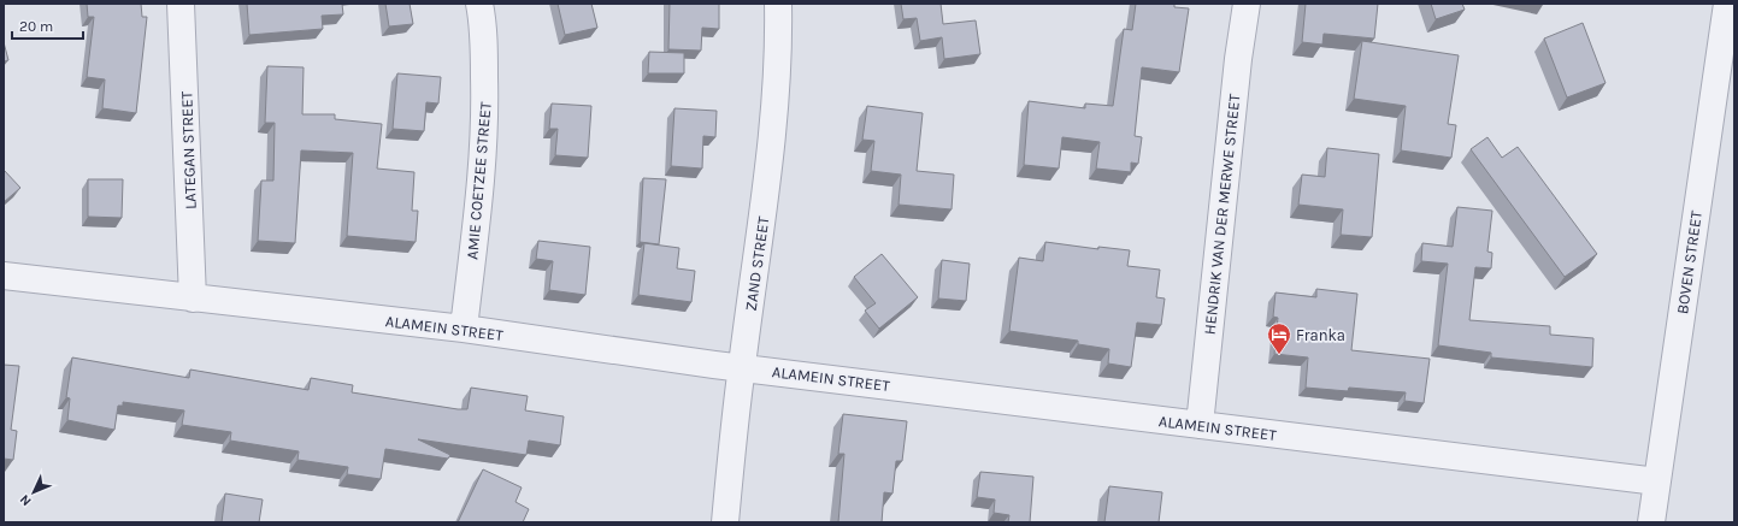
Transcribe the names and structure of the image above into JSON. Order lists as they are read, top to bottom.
{
  "streets": {
    "street": [
      "LATEGAN STREET",
      "AMIE COETZEE STREET",
      "HENDRIK VAN DER MERWE STREET",
      "BOVEN STREET",
      "ZAND STREET",
      "ALAMEIN STREET"
    ]
  },
  "crossings": [
    ["LATEGAN STREET", "ALAMEIN STREET"],
    ["AMIE COETZEE STREET", "ALAMEIN STREET"],
    ["HENDRIK VAN DER MERWE STREET", "ALAMEIN STREET"],
    ["BOVEN STREET", "ALAMEIN STREET"],
    ["ZAND STREET", "ALAMEIN STREET"]
  ],
  "places": {
    "hotel": ["Franka"]
  },
  "scale_bar": "20 m",
  "north": "bottom left"
}
